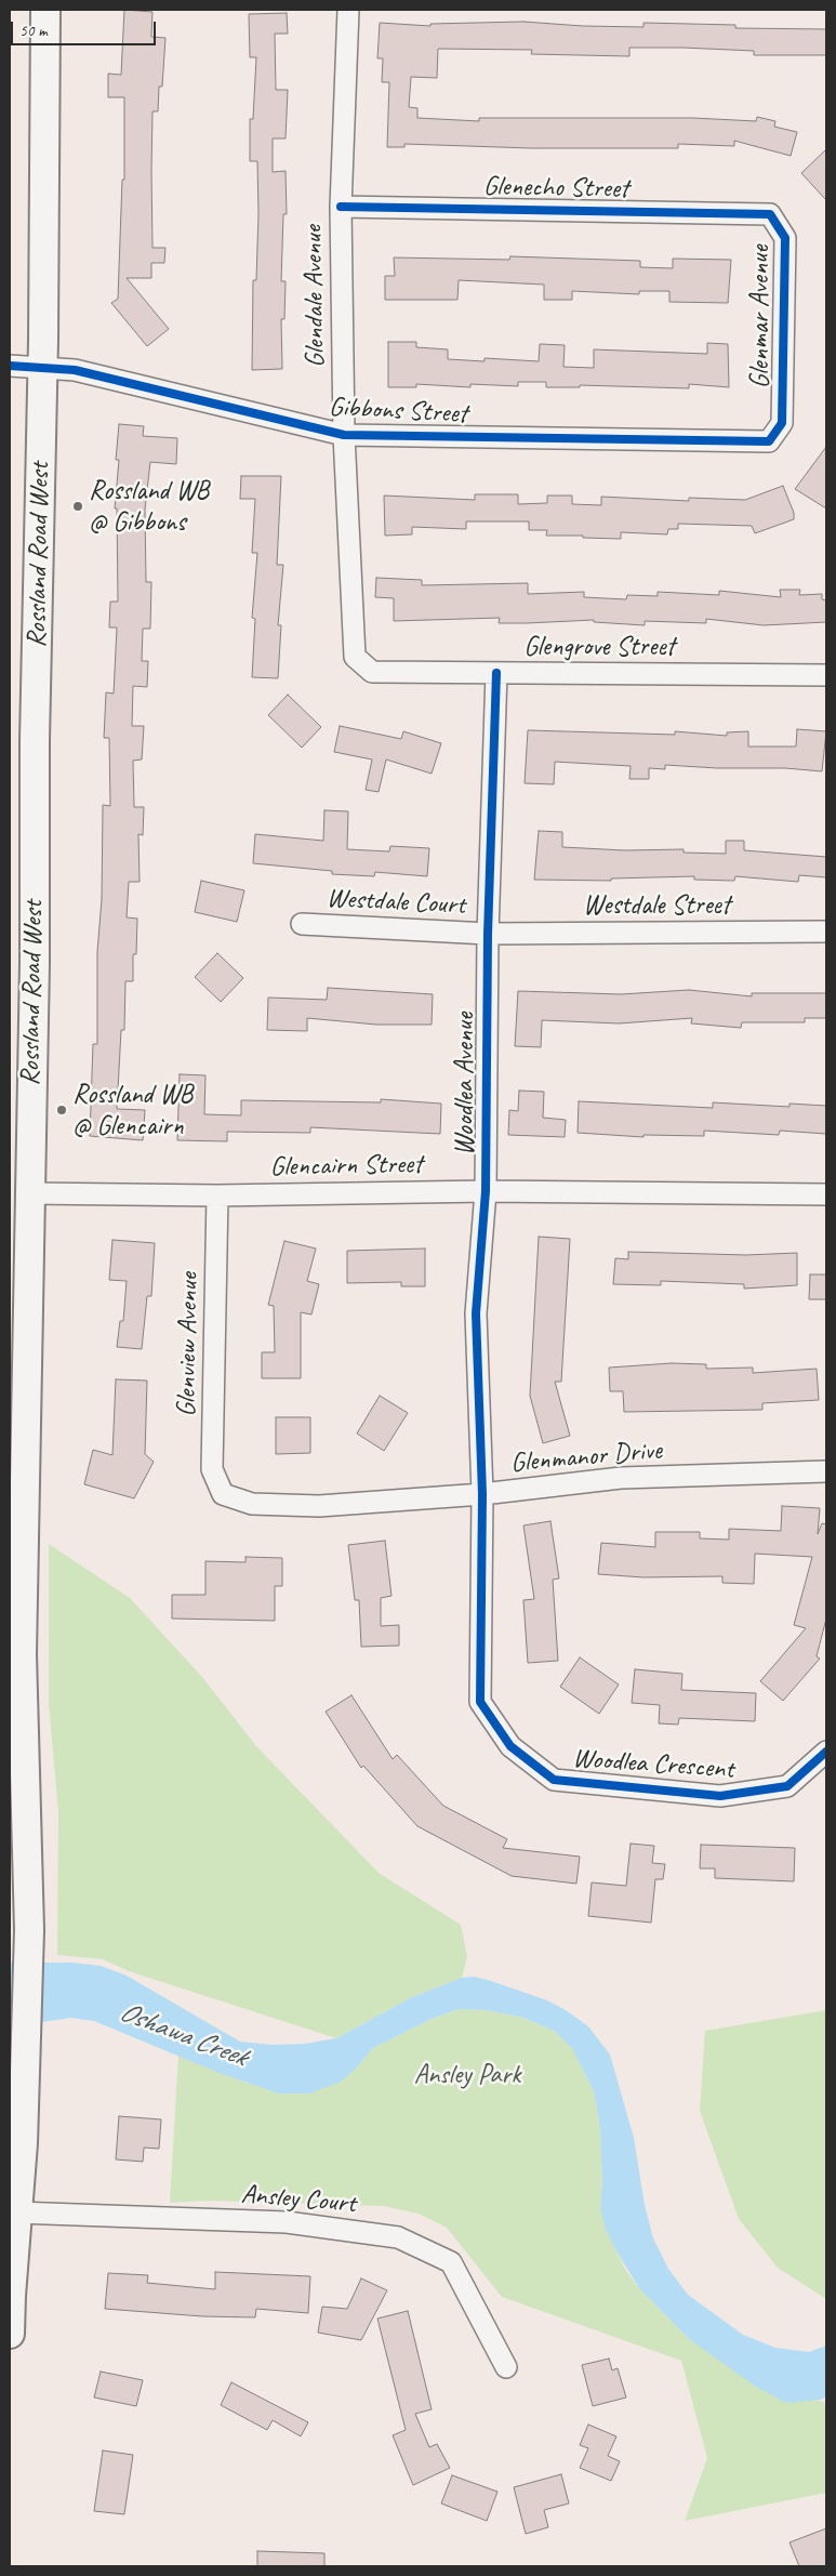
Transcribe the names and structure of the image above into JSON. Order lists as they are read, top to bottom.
{
  "streets": {
    "main road": ["Rossland Road West"],
    "street": [
      "Glenecho Street",
      "Glendale Avenue",
      "Glenmar Avenue",
      "Gibbons Street",
      "Glengrove Street",
      "Westdale Court",
      "Westdale Street",
      "Woodlea Avenue",
      "Glencairn Street",
      "Glenview Avenue",
      "Glenmanor Drive",
      "Woodlea Crescent",
      "Ansley Court"
    ]
  },
  "crossings": [
    ["Glenecho Street", "Glendale Avenue"],
    ["Glenecho Street", "Glenmar Avenue"],
    ["Glendale Avenue", "Gibbons Street"],
    ["Glendale Avenue", "Glengrove Street"],
    ["Glenmar Avenue", "Gibbons Street"],
    ["Gibbons Street", "Rossland Road West"],
    ["Rossland Road West", "Glencairn Street"],
    ["Rossland Road West", "Ansley Court"],
    ["Glengrove Street", "Woodlea Avenue"],
    ["Westdale Court", "Westdale Street"],
    ["Westdale Court", "Woodlea Avenue"],
    ["Westdale Street", "Woodlea Avenue"],
    ["Woodlea Avenue", "Glencairn Street"],
    ["Woodlea Avenue", "Glenmanor Drive"],
    ["Woodlea Avenue", "Woodlea Crescent"],
    ["Glencairn Street", "Glenview Avenue"],
    ["Glenview Avenue", "Glenmanor Drive"],
    ["Glenmanor Drive", "Woodlea Crescent"]
  ],
  "water": ["Oshawa Creek"],
  "parks": ["Ansley Park"],
  "places": ["Rossland WB @ Gibbons", "Rossland WB @ Glencairn"],
  "scale_bar": "50 m"
}
